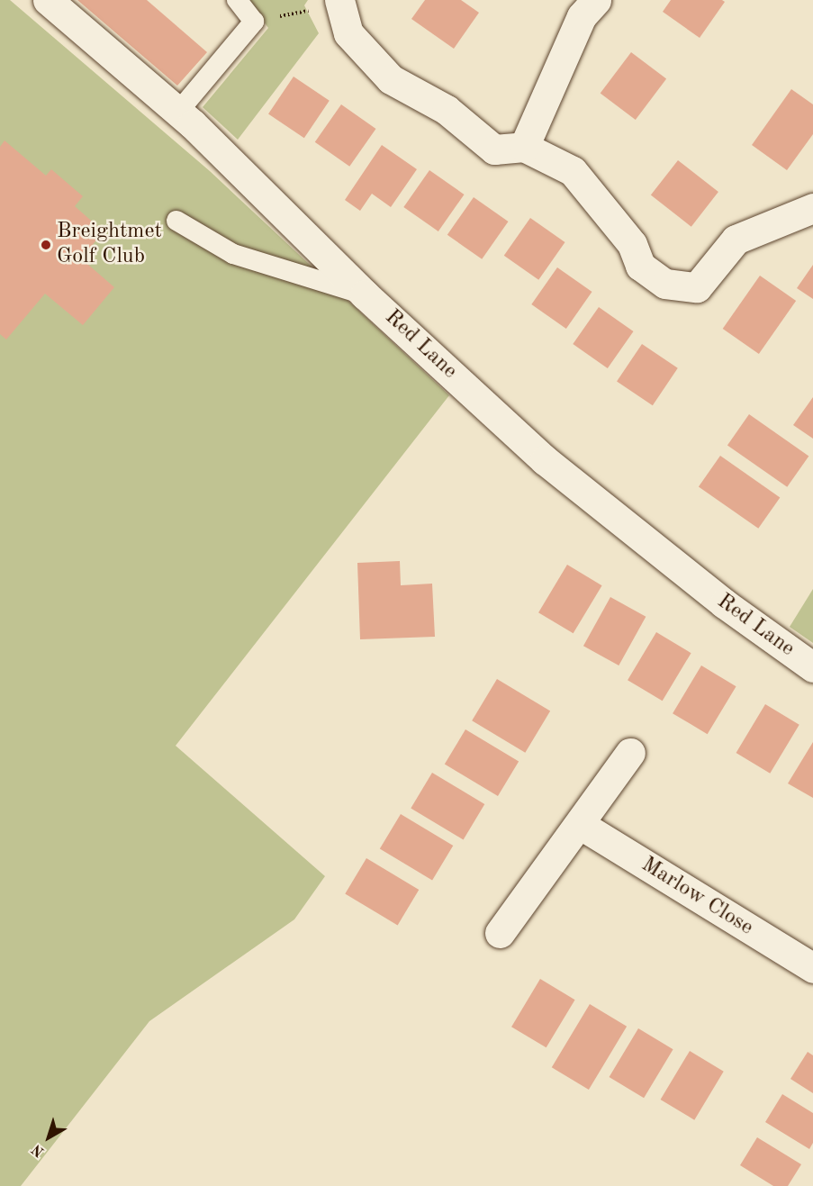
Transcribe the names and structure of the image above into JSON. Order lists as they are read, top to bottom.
{
  "streets": {
    "street": ["Red Lane", "Marlow Close"]
  },
  "places": ["Breightmet Golf Club"],
  "north": "bottom left"
}
